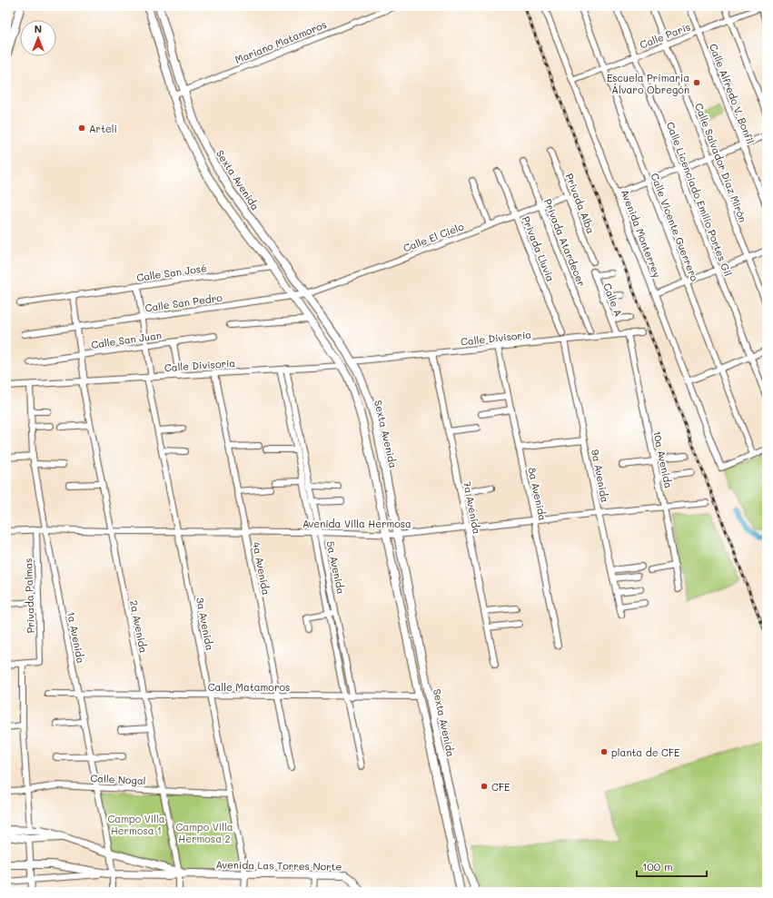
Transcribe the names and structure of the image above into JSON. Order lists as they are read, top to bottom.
{
  "streets": {
    "main road": ["Sexta Avenida", "Avenida Las Torres Norte"],
    "street": [
      "Calle París",
      "Mariano Matamoros",
      "Calle Alfredo V. Bonfil",
      "Calle Salvador Díaz Mirón",
      "Calle Licenciado Emilio Portes Gil",
      "Privada Alba",
      "Calle Vicente Guerrero",
      "Avenida Monterrey",
      "Calle El Cielo",
      "Privada Atardecer",
      "Privada Lluvia",
      "Calle San José",
      "Calle A",
      "Calle San Pedro",
      "Calle Divisoria",
      "Calle San Juan",
      "10a Avenida",
      "9a Avenida",
      "8a Avenida",
      "7a Avenida",
      "Avenida Villa Hermosa",
      "5a Avenida",
      "4a Avenida",
      "Privada Palmas",
      "3a Avenida",
      "2a Avenida",
      "1a Avenida",
      "Calle Matamoros",
      "Calle Nogal"
    ]
  },
  "crossings": [
    ["Calle París", "Calle Alfredo V. Bonfil"],
    ["Calle París", "Calle Salvador Díaz Mirón"],
    ["Calle París", "Calle Licenciado Emilio Portes Gil"],
    ["Calle París", "Calle Vicente Guerrero"],
    ["Calle París", "Avenida Monterrey"],
    ["Mariano Matamoros", "Sexta Avenida"],
    ["Sexta Avenida", "Calle El Cielo"],
    ["Sexta Avenida", "Calle San José"],
    ["Sexta Avenida", "Calle San Pedro"],
    ["Sexta Avenida", "Calle Divisoria"],
    ["Sexta Avenida", "Avenida Villa Hermosa"],
    ["Sexta Avenida", "Calle Matamoros"],
    ["Privada Alba", "Calle El Cielo"],
    ["Calle Vicente Guerrero", "Avenida Monterrey"],
    ["Calle El Cielo", "Privada Atardecer"],
    ["Calle El Cielo", "Privada Lluvia"],
    ["Calle El Cielo", "Calle San Pedro"],
    ["Calle San José", "3a Avenida"],
    ["Calle San José", "2a Avenida"],
    ["Calle A", "Calle Divisoria"],
    ["Calle San Pedro", "3a Avenida"],
    ["Calle San Pedro", "2a Avenida"],
    ["Calle Divisoria", "10a Avenida"],
    ["Calle Divisoria", "9a Avenida"],
    ["Calle Divisoria", "8a Avenida"],
    ["Calle Divisoria", "7a Avenida"],
    ["Calle Divisoria", "5a Avenida"],
    ["Calle Divisoria", "4a Avenida"],
    ["Calle Divisoria", "3a Avenida"],
    ["Calle Divisoria", "2a Avenida"],
    ["Calle Divisoria", "1a Avenida"],
    ["Calle San Juan", "3a Avenida"],
    ["Calle San Juan", "2a Avenida"],
    ["10a Avenida", "Avenida Villa Hermosa"],
    ["9a Avenida", "Avenida Villa Hermosa"],
    ["8a Avenida", "Avenida Villa Hermosa"],
    ["7a Avenida", "Avenida Villa Hermosa"],
    ["Avenida Villa Hermosa", "5a Avenida"],
    ["Avenida Villa Hermosa", "4a Avenida"],
    ["Avenida Villa Hermosa", "Privada Palmas"],
    ["Avenida Villa Hermosa", "3a Avenida"],
    ["Avenida Villa Hermosa", "2a Avenida"],
    ["Avenida Villa Hermosa", "1a Avenida"],
    ["5a Avenida", "Calle Matamoros"],
    ["4a Avenida", "Calle Matamoros"],
    ["3a Avenida", "Calle Matamoros"],
    ["3a Avenida", "Calle Nogal"],
    ["3a Avenida", "Avenida Las Torres Norte"],
    ["2a Avenida", "Calle Matamoros"],
    ["2a Avenida", "Calle Nogal"],
    ["2a Avenida", "Avenida Las Torres Norte"],
    ["1a Avenida", "Calle Matamoros"],
    ["1a Avenida", "Calle Nogal"],
    ["1a Avenida", "Avenida Las Torres Norte"]
  ],
  "parks": ["Campo Villa Hermosa 1", "Campo Villa Hermosa 2"],
  "places": [
    "Escuela Primaria Álvaro Obregón",
    "Arteli",
    "planta de CFE",
    "CFE"
  ],
  "scale_bar": "100 m",
  "north": "top"
}
